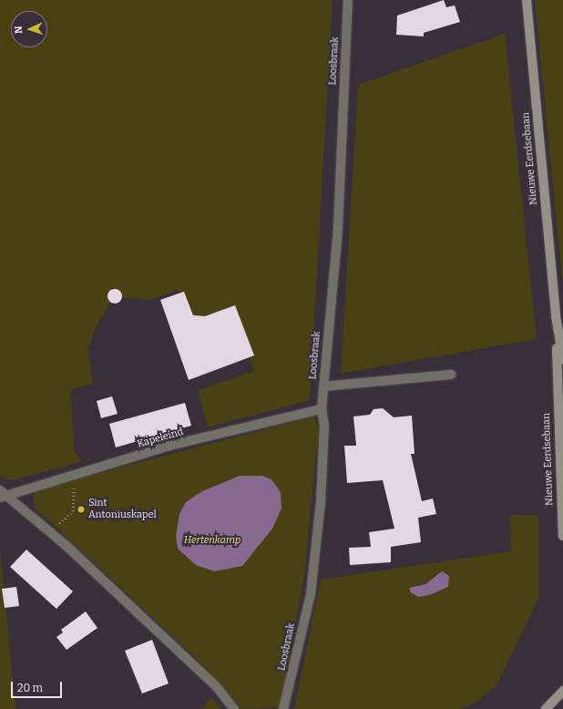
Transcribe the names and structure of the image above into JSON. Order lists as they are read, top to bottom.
{
  "streets": {
    "main road": ["Nieuwe Eerdsebaan"],
    "street": ["Loosbraak", "Kapeleind"]
  },
  "crossings": [
    ["Loosbraak", "Kapeleind"]
  ],
  "parks": ["Hertenkamp"],
  "places": ["Sint Antoniuskapel"],
  "scale_bar": "20 m",
  "north": "left"
}
